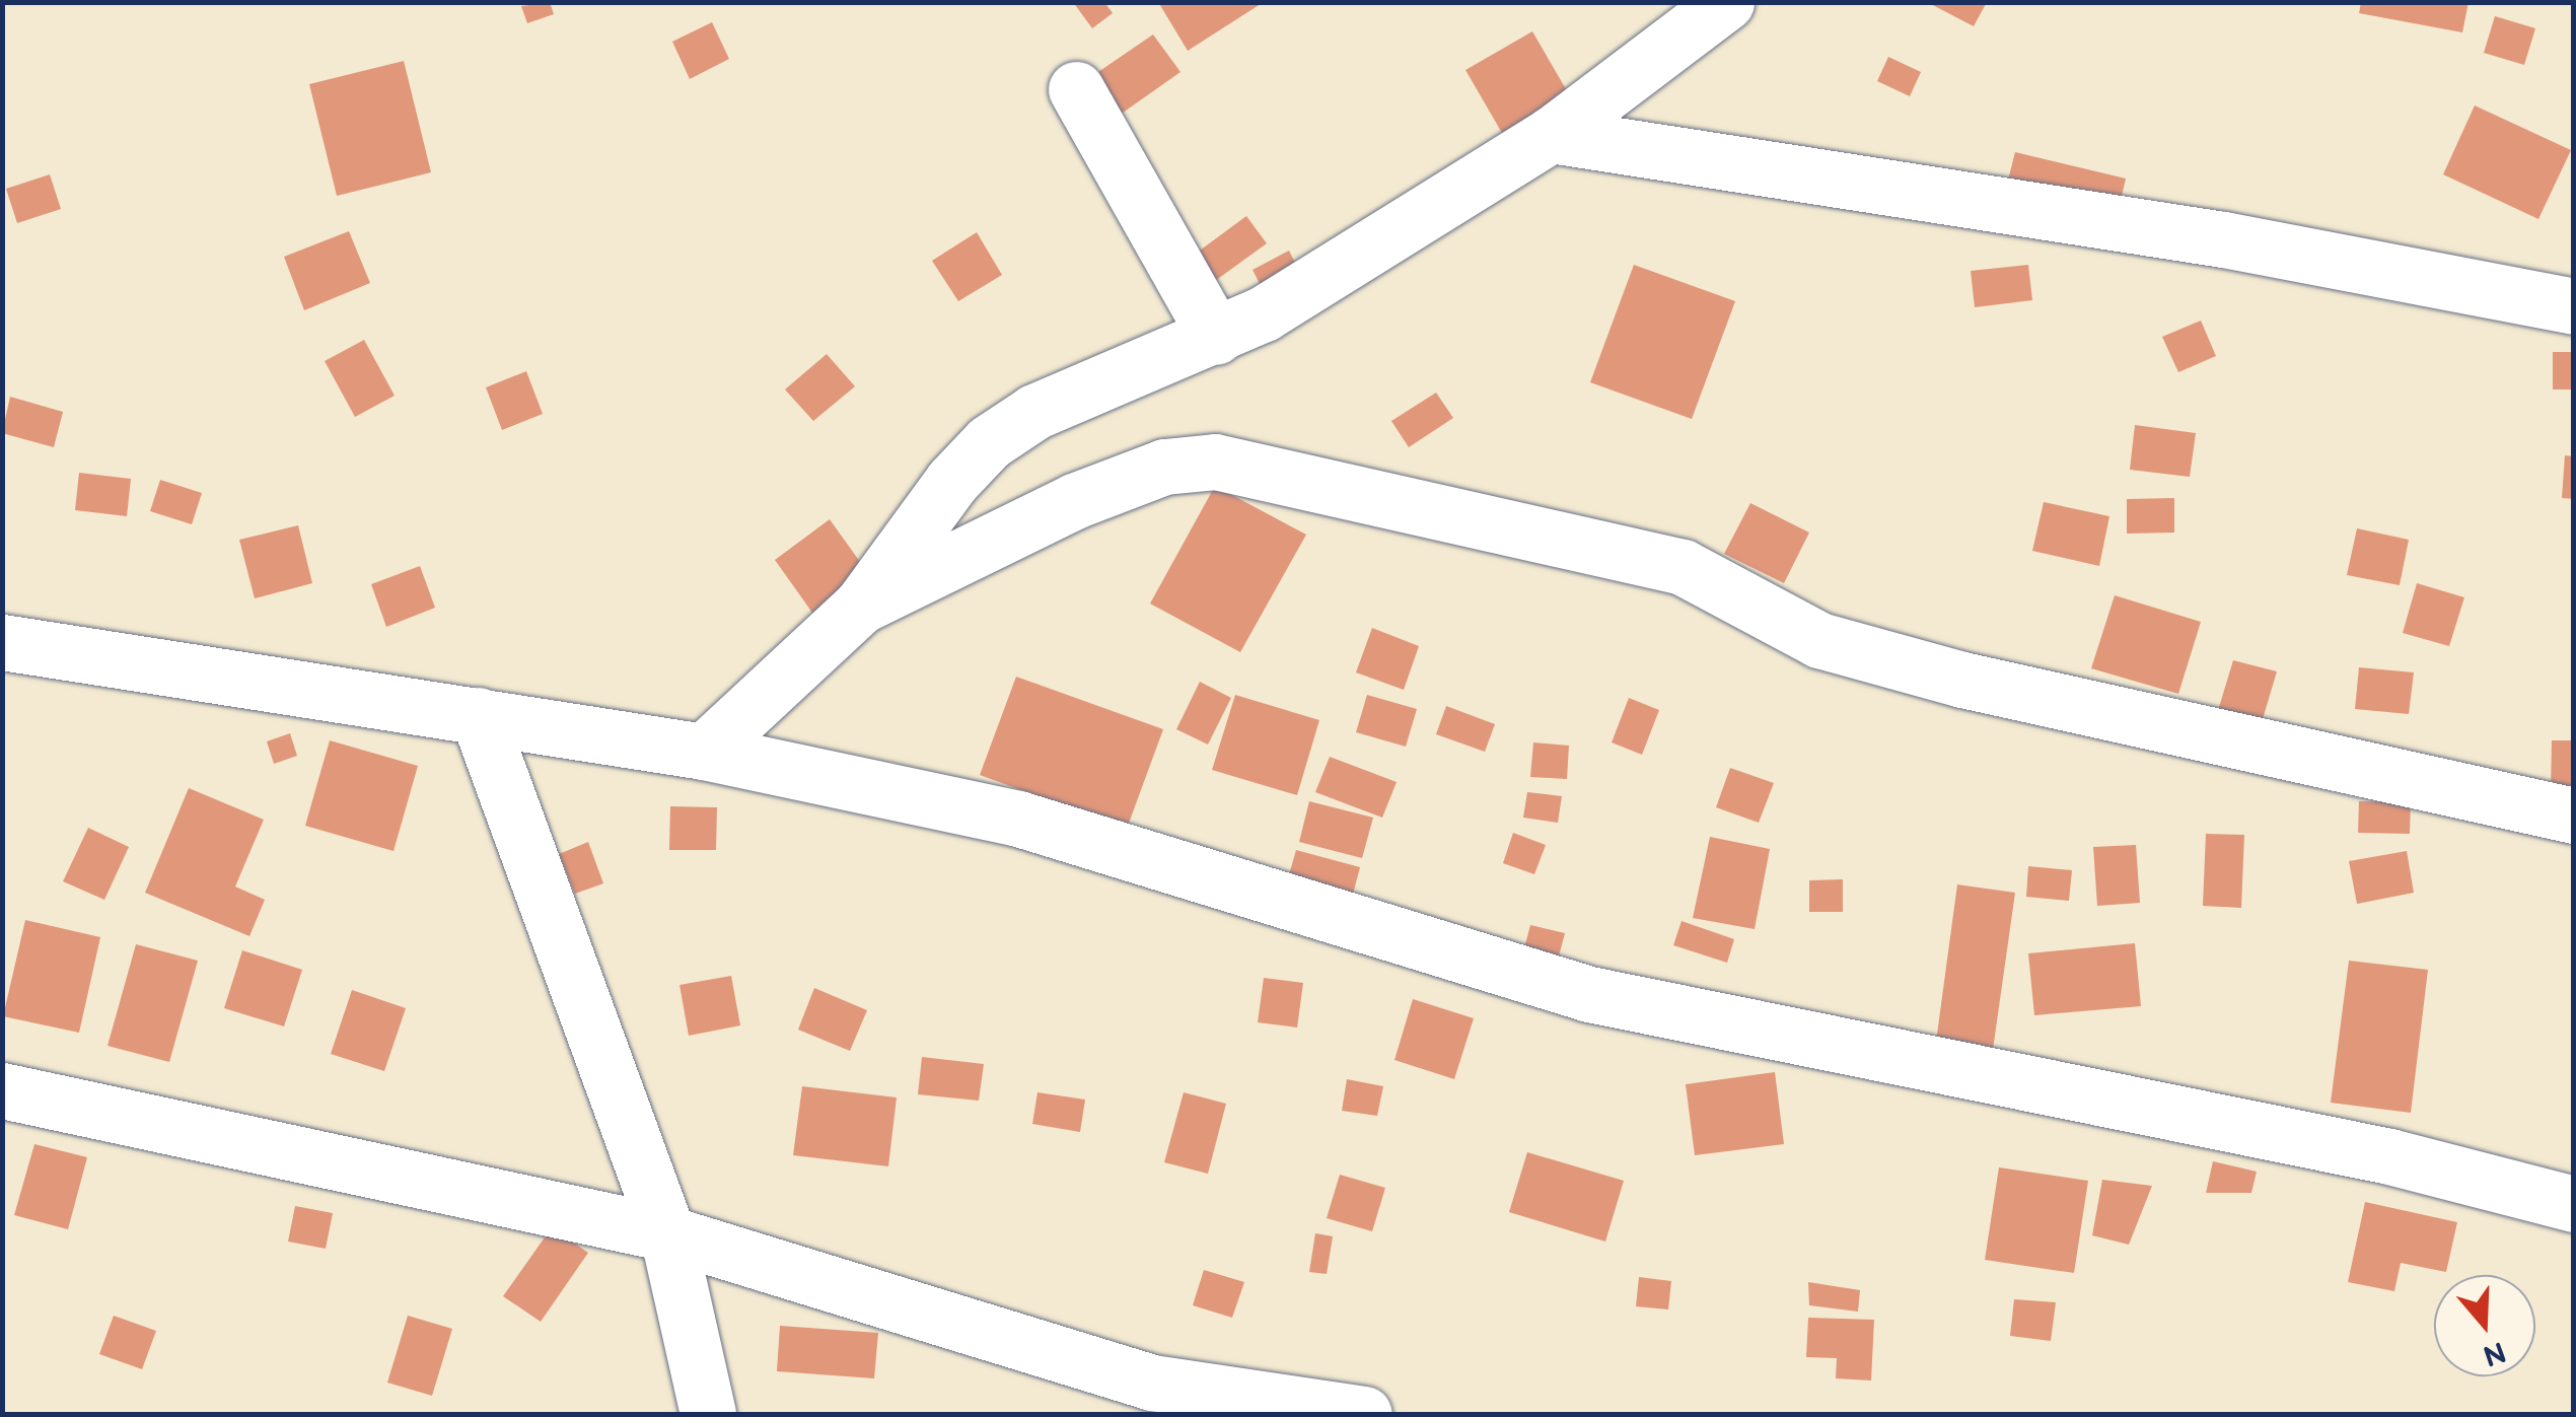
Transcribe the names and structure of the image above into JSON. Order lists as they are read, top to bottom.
{
  "north": "bottom"
}
